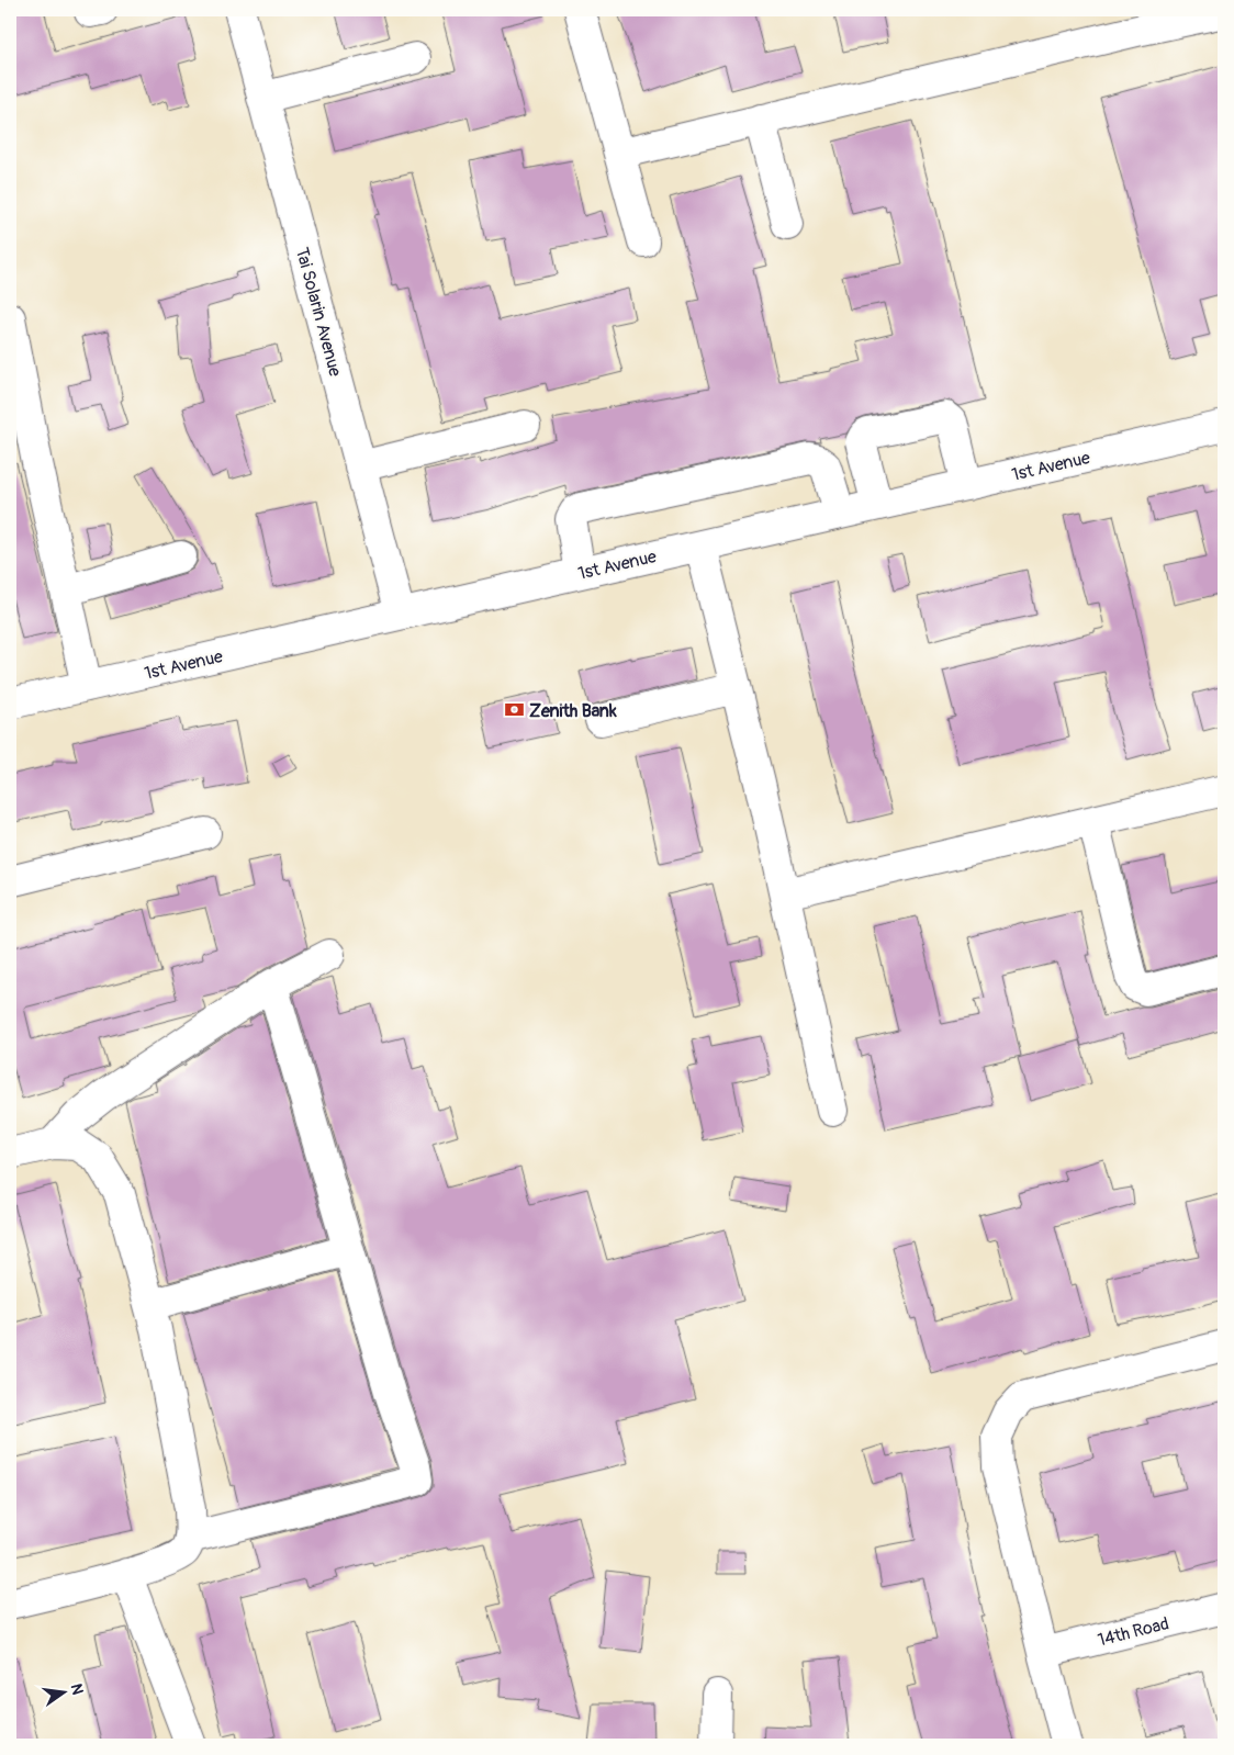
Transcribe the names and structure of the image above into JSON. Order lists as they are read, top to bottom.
{
  "streets": {
    "street": ["Tai Solarin Avenue", "1st Avenue", "14th Road"]
  },
  "crossings": [
    ["Tai Solarin Avenue", "1st Avenue"]
  ],
  "places": {
    "bank": ["Zenith Bank"]
  },
  "north": "right"
}
